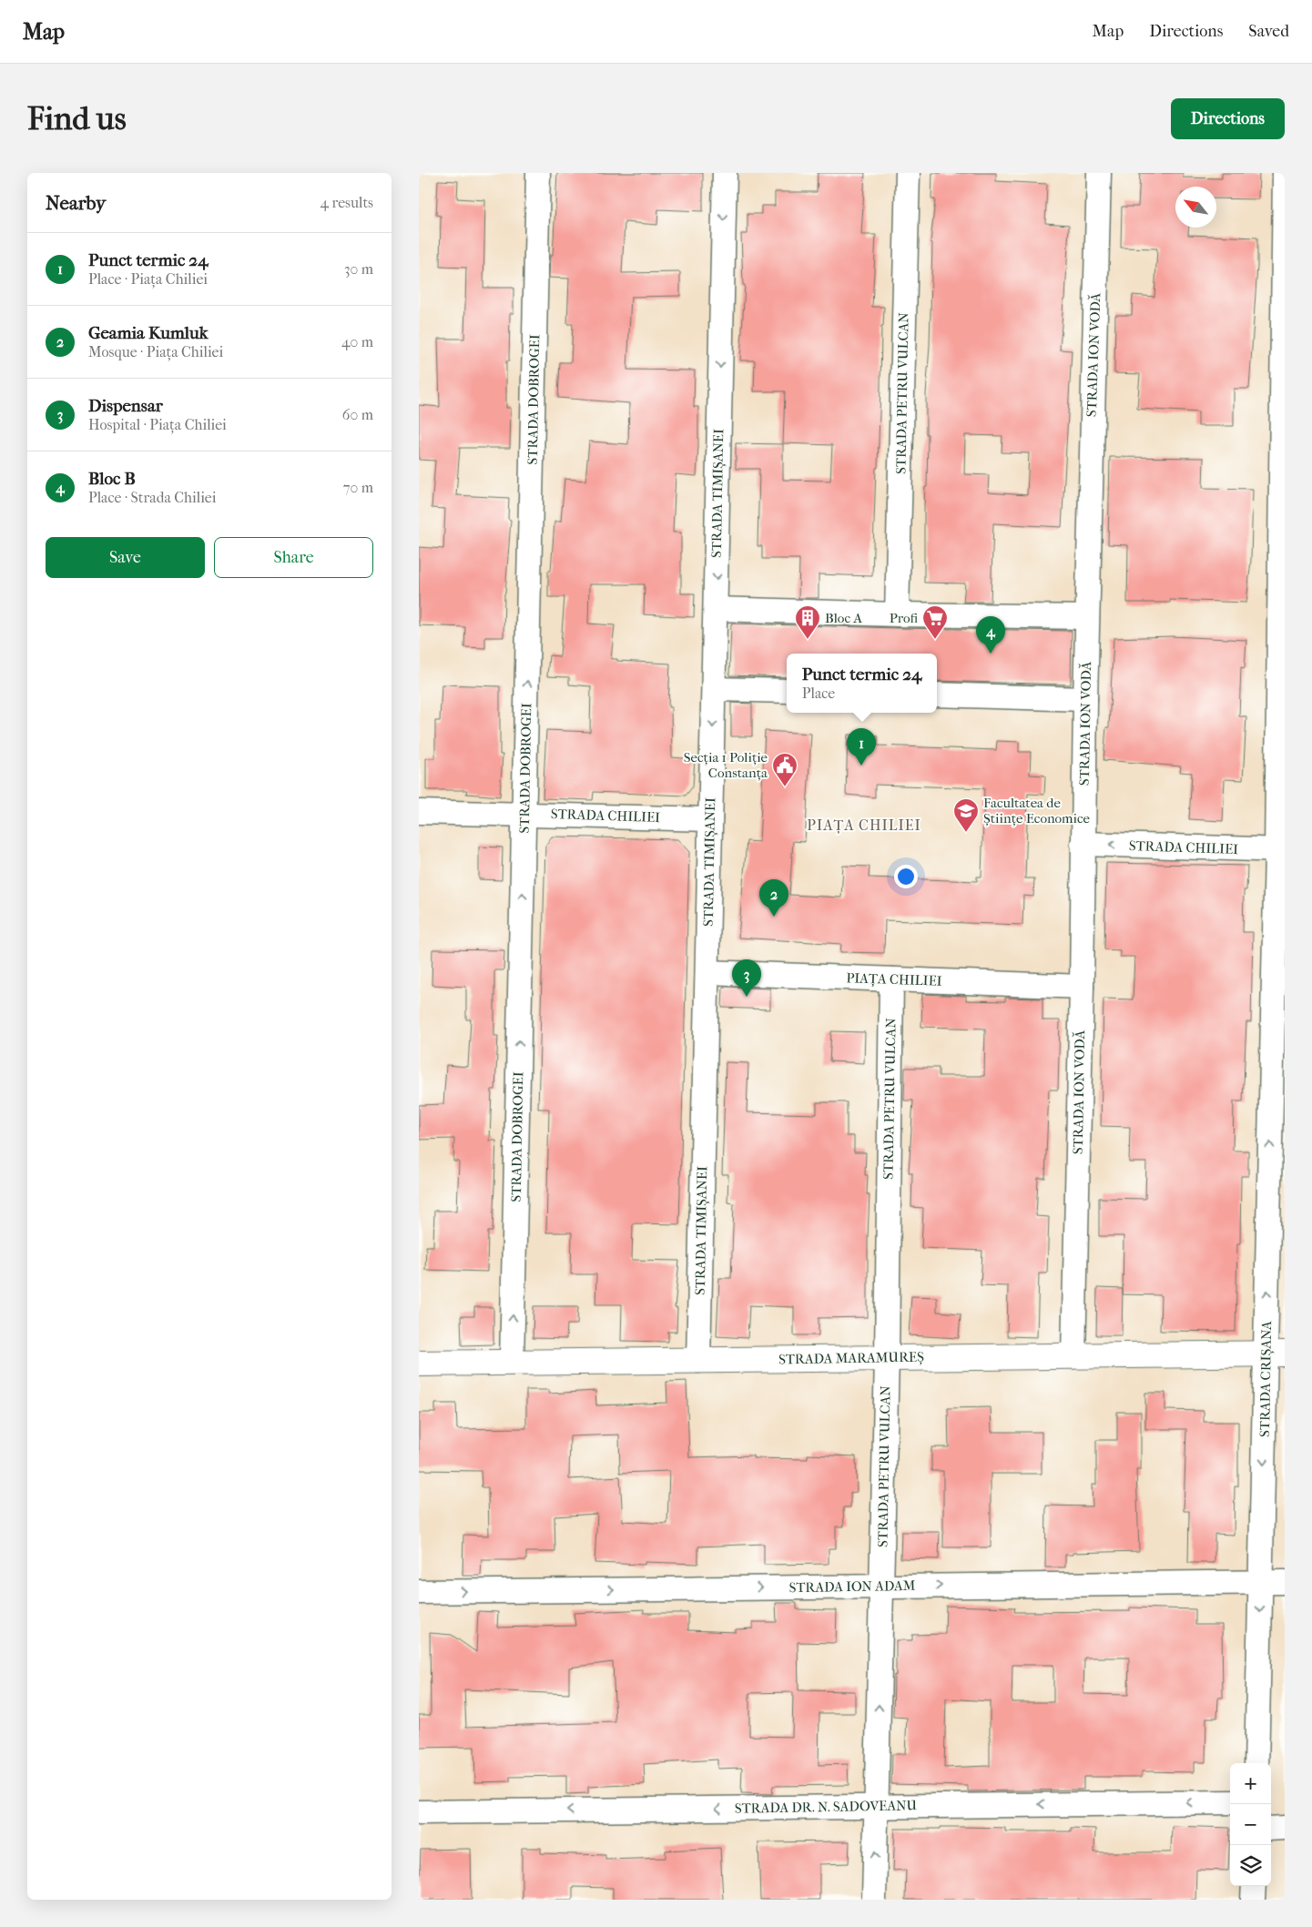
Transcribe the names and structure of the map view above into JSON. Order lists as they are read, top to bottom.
{
  "streets": {
    "street": [
      "STRADA ION VODĂ",
      "STRADA PETRU VULCAN",
      "STRADA DOBROGEI",
      "STRADA TIMIȘANEI",
      "STRADA CHILIEI",
      "PIAȚA CHILIEI",
      "STRADA MARAMUREȘ",
      "STRADA CRIȘANA",
      "STRADA ION ADAM",
      "STRADA DR. N. SADOVEANU"
    ]
  },
  "crossings": [
    ["STRADA ION VODĂ", "STRADA CHILIEI"],
    ["STRADA ION VODĂ", "PIAȚA CHILIEI"],
    ["STRADA ION VODĂ", "STRADA MARAMUREȘ"],
    ["STRADA PETRU VULCAN", "PIAȚA CHILIEI"],
    ["STRADA PETRU VULCAN", "STRADA MARAMUREȘ"],
    ["STRADA PETRU VULCAN", "STRADA ION ADAM"],
    ["STRADA PETRU VULCAN", "STRADA DR. N. SADOVEANU"],
    ["STRADA DOBROGEI", "STRADA CHILIEI"],
    ["STRADA DOBROGEI", "STRADA MARAMUREȘ"],
    ["STRADA TIMIȘANEI", "STRADA CHILIEI"],
    ["STRADA TIMIȘANEI", "PIAȚA CHILIEI"],
    ["STRADA TIMIȘANEI", "STRADA MARAMUREȘ"],
    ["STRADA CHILIEI", "STRADA CRIȘANA"],
    ["STRADA MARAMUREȘ", "STRADA CRIȘANA"],
    ["STRADA CRIȘANA", "STRADA ION ADAM"]
  ],
  "one_way": [
    "STRADA DOBROGEI",
    "STRADA TIMIȘANEI",
    "STRADA CHILIEI",
    "STRADA ION ADAM",
    "STRADA DR. N. SADOVEANU"
  ],
  "districts": ["PIAȚA CHILIEI"],
  "places": {
    "building": ["Bloc A"],
    "supermarket": ["Profi"],
    "public building": ["Secția 1 Poliție Constanța"],
    "school or university": ["Facultatea de Științe Economice"]
  },
  "north": "top left",
  "page": {
    "header": "Map",
    "nav": ["Map", "Directions", "Saved"],
    "buttons": [
      "Directions",
      ["Save", "Share"]
    ],
    "title": "Find us",
    "heading": ["Nearby", "4 results"],
    "list": [
      {
        "mark": "1",
        "name": "Punct termic 24",
        "note": "Place · Piața Chiliei",
        "value": "30 m"
      },
      {
        "mark": "2",
        "name": "Geamia Kumluk",
        "note": "Mosque · Piața Chiliei",
        "value": "40 m"
      },
      {
        "mark": "3",
        "name": "Dispensar",
        "note": "Hospital · Piața Chiliei",
        "value": "60 m"
      },
      {
        "mark": "4",
        "name": "Bloc B",
        "note": "Place · Strada Chiliei",
        "value": "70 m"
      }
    ],
    "pins": [
      "4",
      "1",
      "2",
      "3"
    ],
    "popup": ["Punct termic 24", "Place"],
    "map_buttons": ["+", "−"]
  }
}
